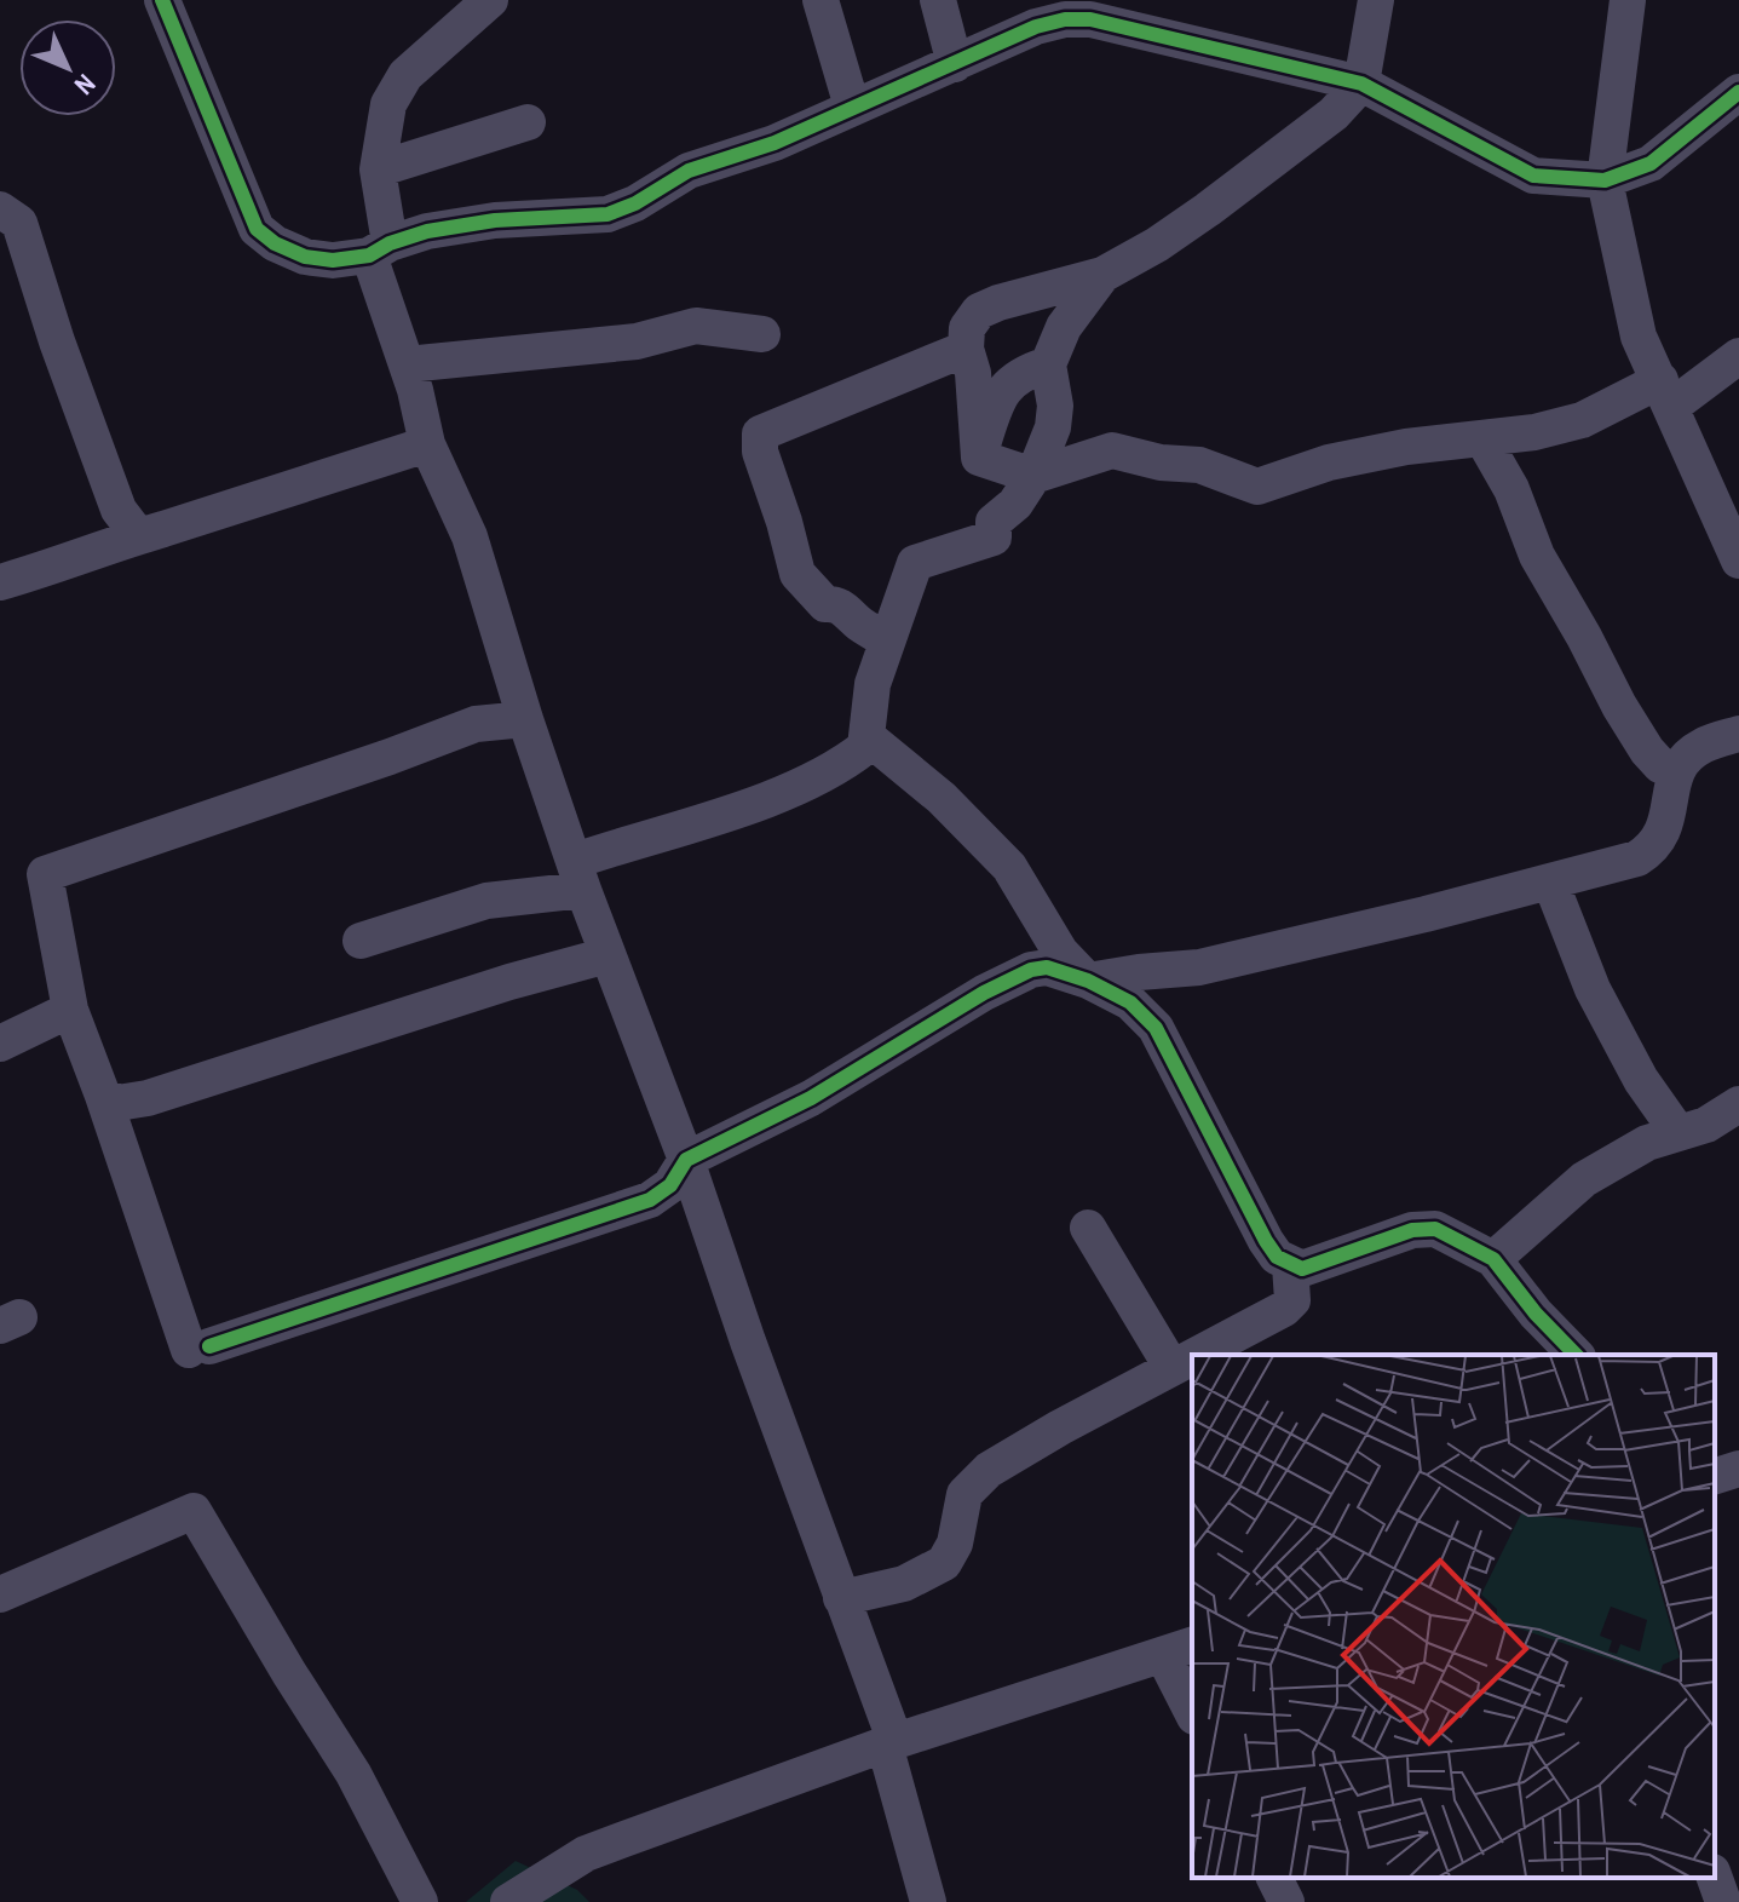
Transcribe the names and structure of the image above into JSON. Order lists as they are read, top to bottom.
{
  "north": "bottom right"
}
